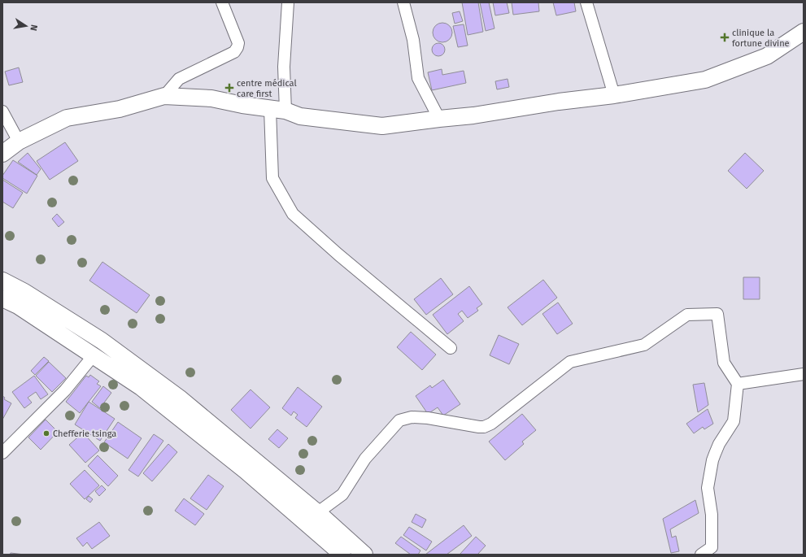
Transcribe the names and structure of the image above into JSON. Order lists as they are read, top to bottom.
{
  "places": {
    "health": ["clinique la fortune divine", "centre médical care first"],
    "other": ["Chefferie tsinga"]
  },
  "north": "right"
}
